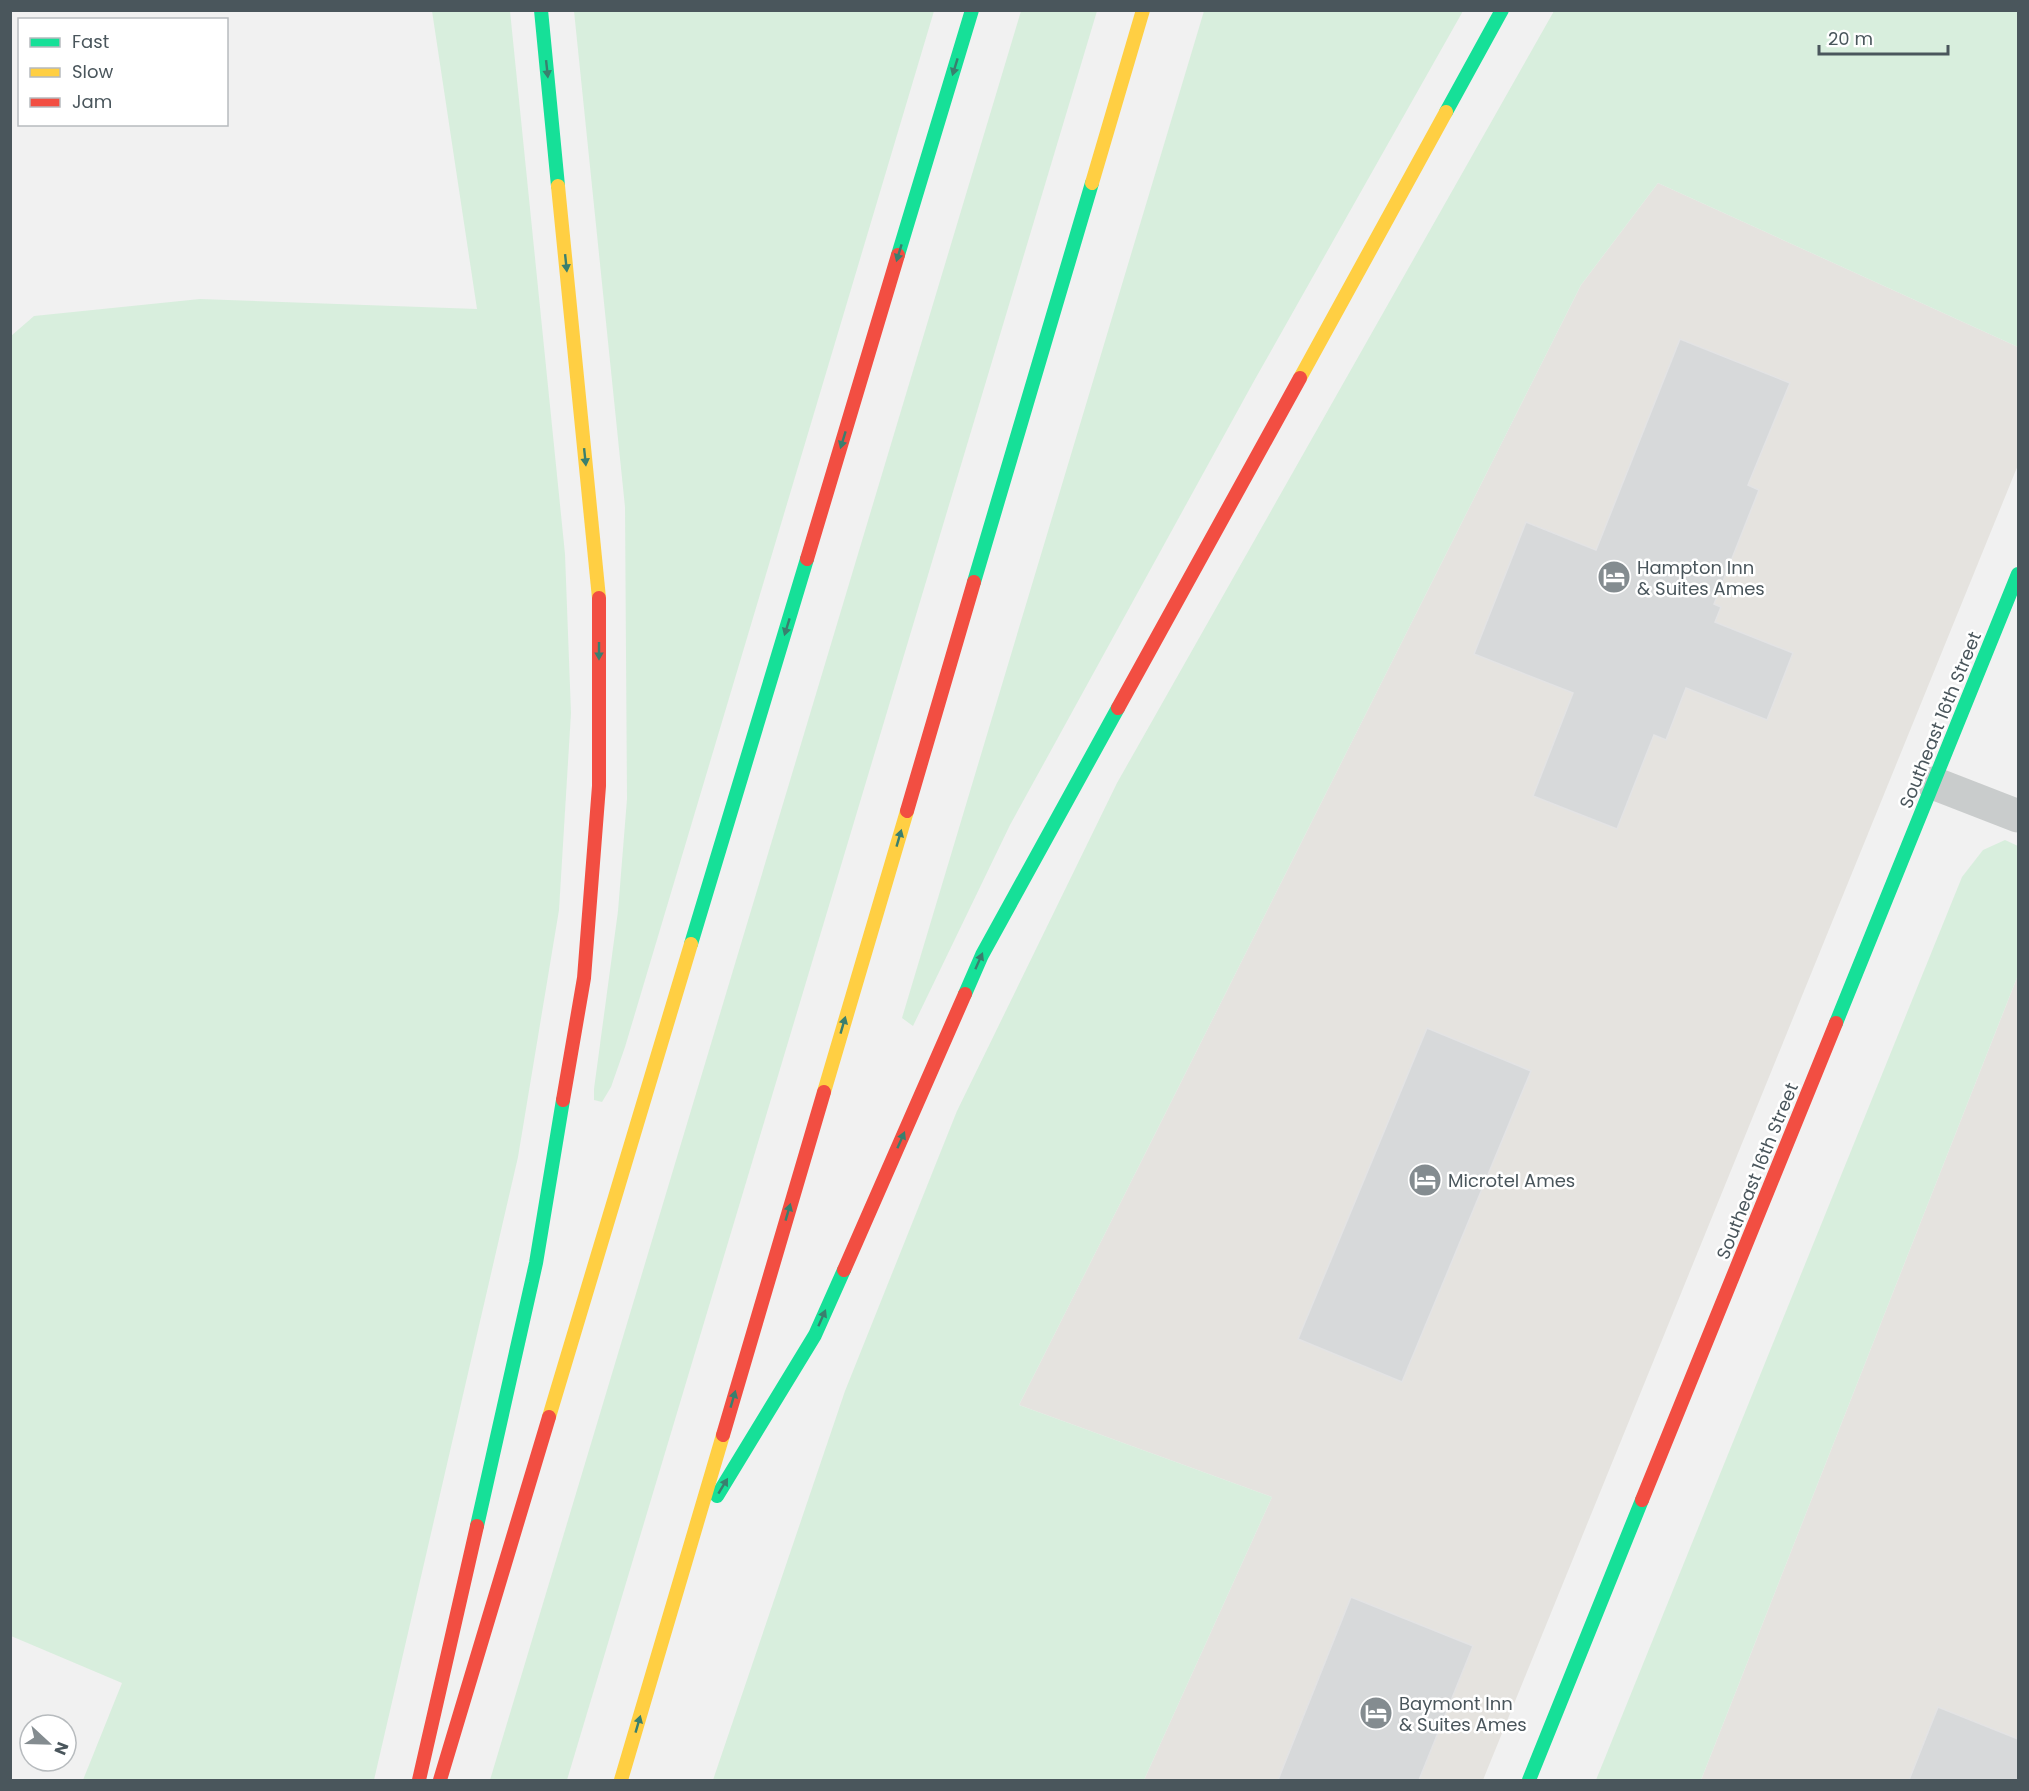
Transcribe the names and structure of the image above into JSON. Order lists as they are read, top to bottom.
{
  "streets": {
    "main road": ["Southeast 16th Street"]
  },
  "places": {
    "hotel": ["Hampton Inn & Suites Ames", "Microtel Ames", "Baymont Inn & Suites Ames"]
  },
  "legend": ["Fast", "Slow", "Jam"],
  "scale_bar": "20 m",
  "north": "right"
}
